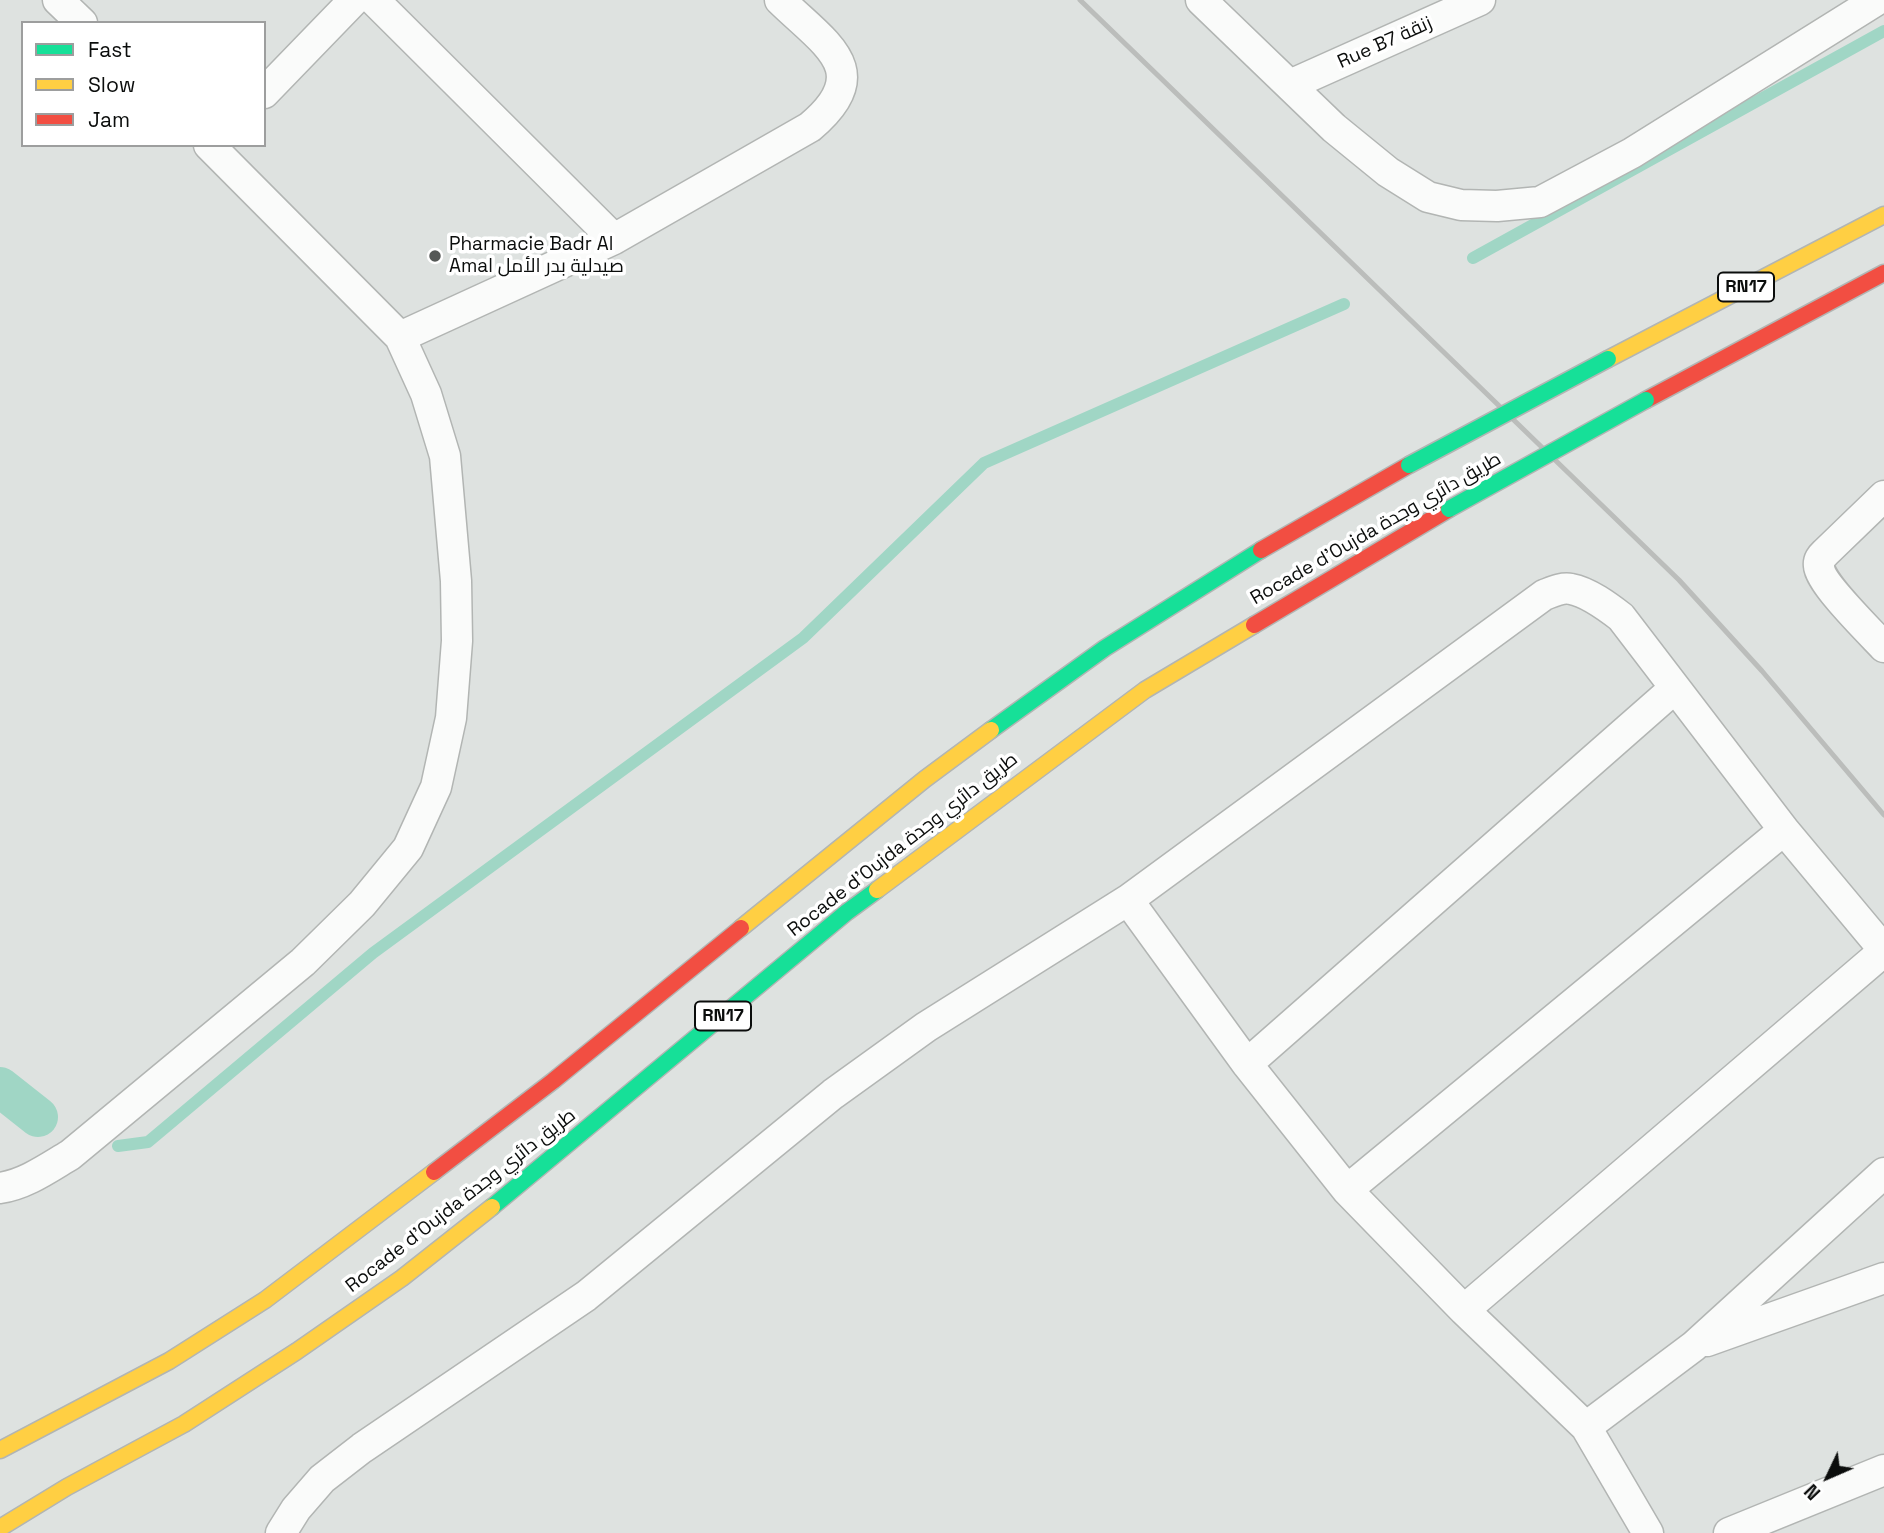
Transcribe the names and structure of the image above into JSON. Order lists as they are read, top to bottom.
{
  "streets": {
    "highway": ["RN17", "Rocade d'Oujda طريق دائري وجدة"],
    "street": ["Rue B7 زنقة"]
  },
  "places": ["Pharmacie Badr Al Amal صيدلية بدر الأمل"],
  "legend": ["Fast", "Slow", "Jam"],
  "north": "bottom left"
}
